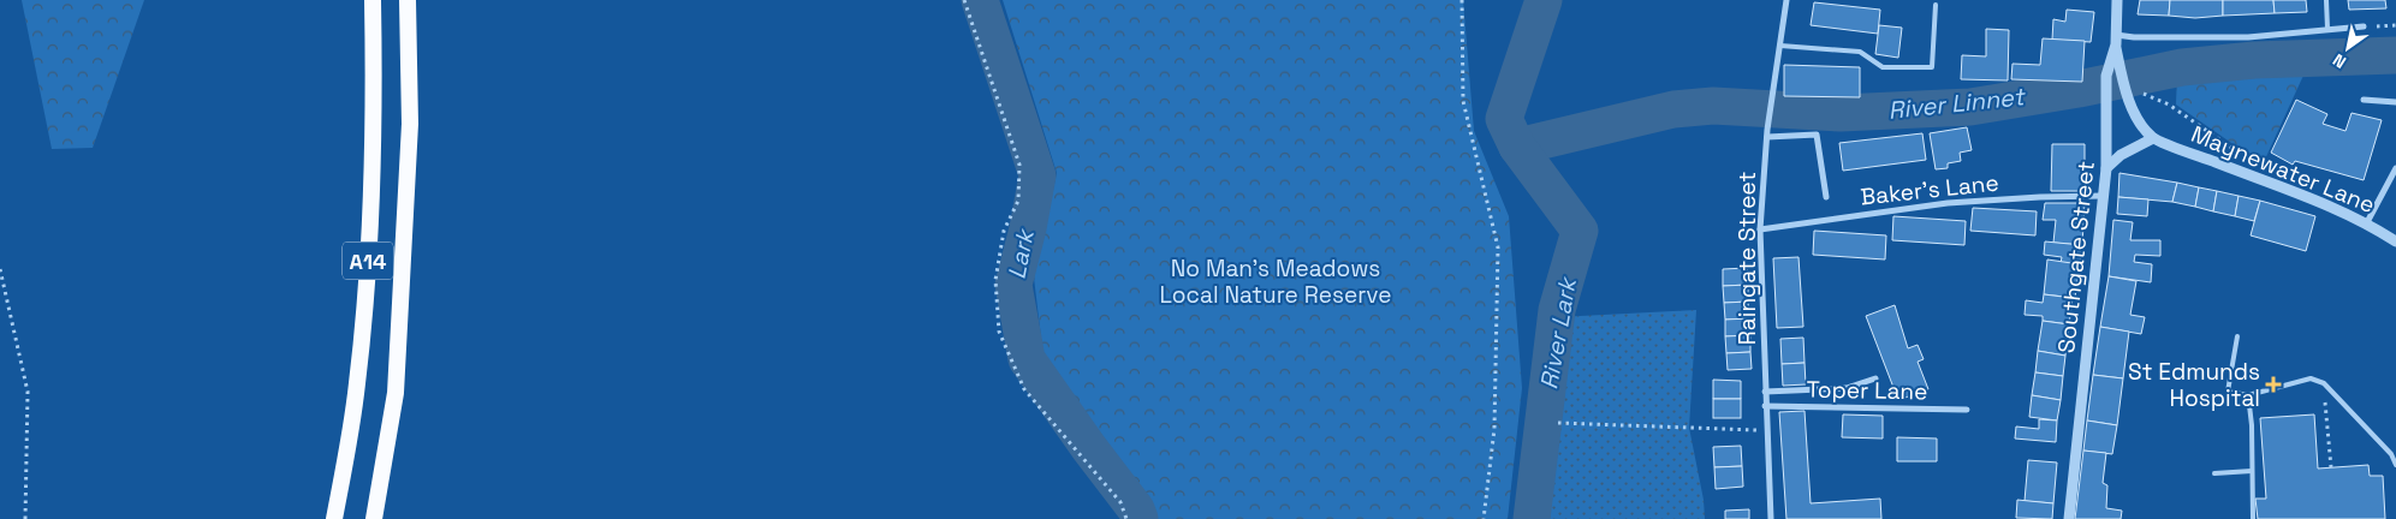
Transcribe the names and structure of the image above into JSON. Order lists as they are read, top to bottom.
{
  "streets": {
    "highway": ["A14"],
    "street": [
      "Maynewater Lane",
      "Baker's Lane",
      "Southgate Street",
      "Raingate Street",
      "Toper Lane"
    ]
  },
  "crossings": [
    ["Baker's Lane", "Southgate Street"],
    ["Baker's Lane", "Raingate Street"],
    ["Raingate Street", "Toper Lane"]
  ],
  "water": ["River Linnet", "Lark", "River Lark"],
  "parks": ["No Man's Meadows Local Nature Reserve"],
  "places": {
    "health": ["St Edmunds Hospital"]
  },
  "north": "bottom left"
}
